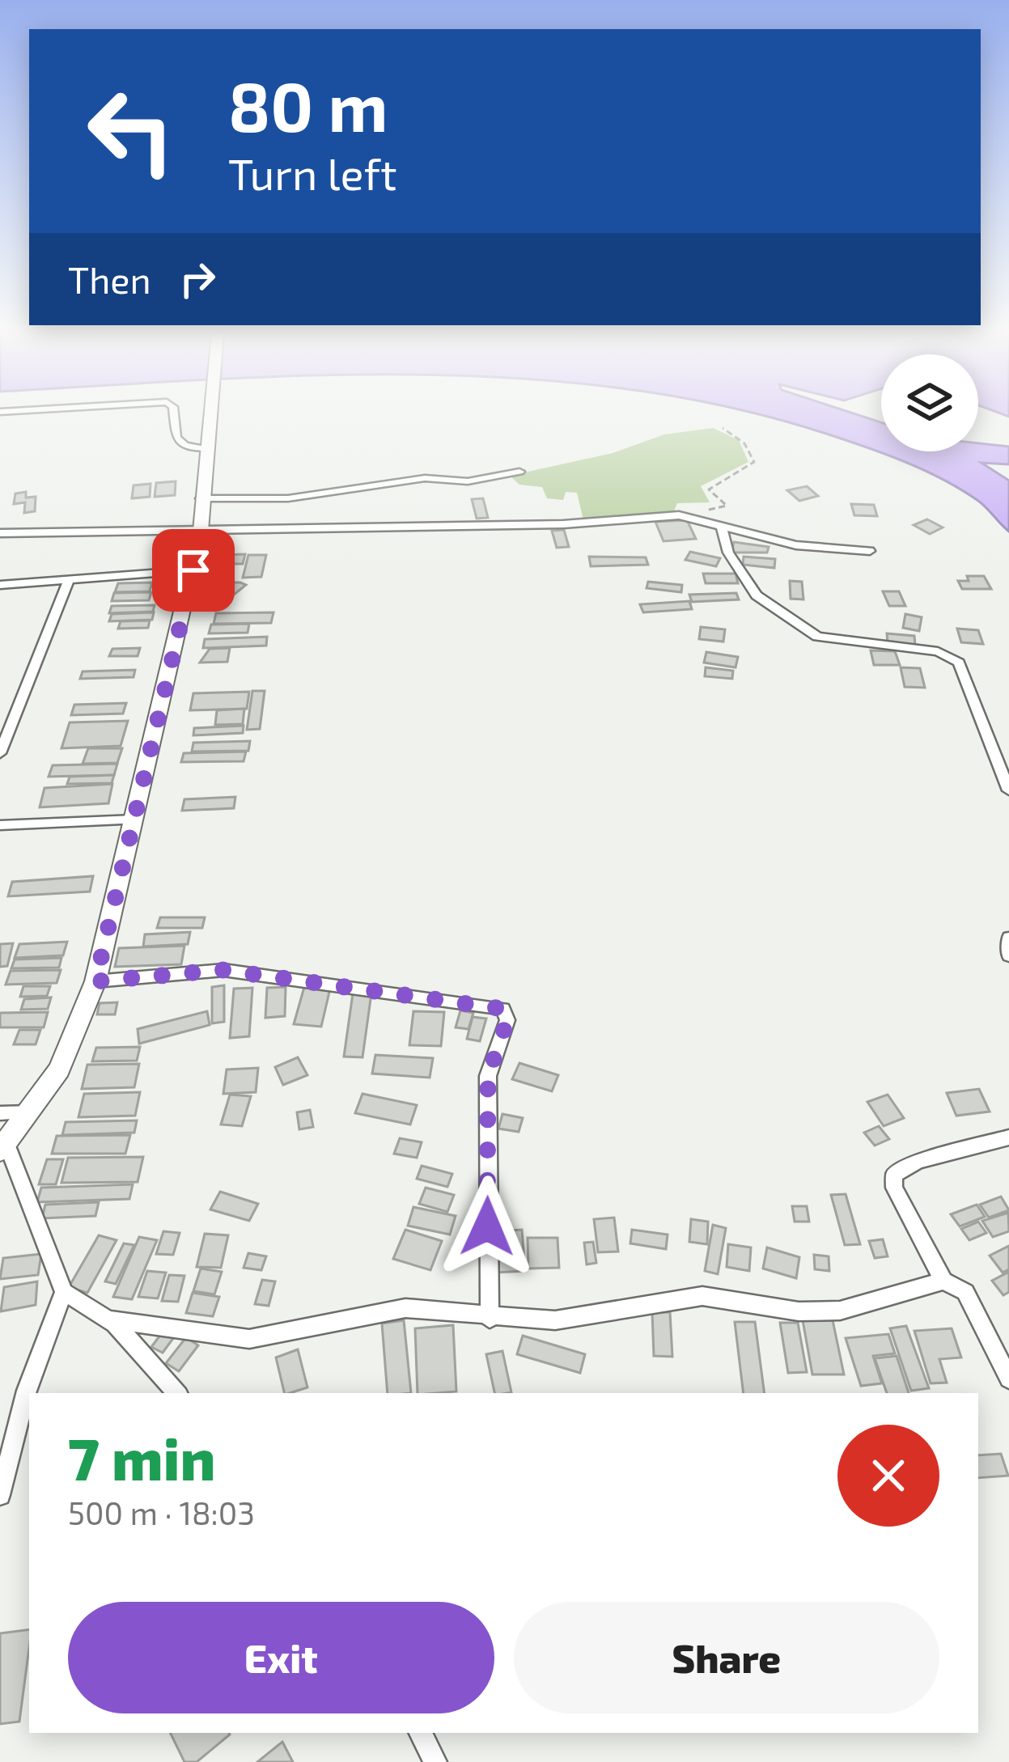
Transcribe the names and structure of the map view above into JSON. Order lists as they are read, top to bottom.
{
  "page": {
    "turn": ["80 m", "Turn left"],
    "then": "Then",
    "heading": ["7 min", "500 m · 18:03"],
    "buttons": ["Exit", "Share"]
  }
}
